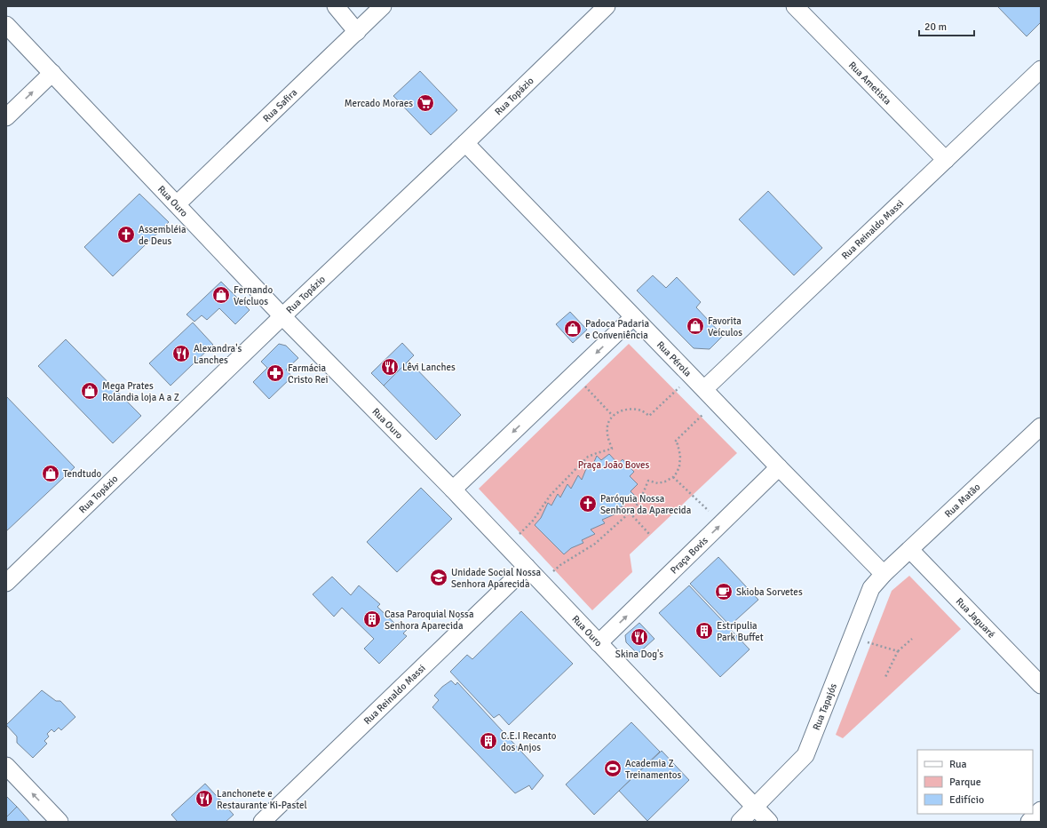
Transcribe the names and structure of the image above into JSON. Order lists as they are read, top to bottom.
{
  "streets": {
    "street": [
      "Rua Ametista",
      "Rua Topázio",
      "Rua Safira",
      "Rua Ouro",
      "Rua Reinaldo Massi",
      "Rua Pérola",
      "Rua Matão",
      "Praça Bovis",
      "Rua Jaguaré",
      "Rua Tapajós"
    ]
  },
  "crossings": [
    ["Rua Ametista", "Rua Reinaldo Massi"],
    ["Rua Topázio", "Rua Ouro"],
    ["Rua Topázio", "Rua Pérola"],
    ["Rua Safira", "Rua Ouro"],
    ["Rua Ouro", "Rua Reinaldo Massi"],
    ["Rua Ouro", "Praça Bovis"],
    ["Rua Ouro", "Rua Tapajós"],
    ["Rua Reinaldo Massi", "Rua Pérola"],
    ["Rua Pérola", "Rua Matão"],
    ["Rua Pérola", "Praça Bovis"],
    ["Rua Pérola", "Rua Tapajós"],
    ["Rua Matão", "Rua Jaguaré"],
    ["Rua Matão", "Rua Tapajós"]
  ],
  "one_way": ["Praça Bovis"],
  "parks": ["Praça João Boves"],
  "places": {
    "supermarket": ["Mercado Moraes"],
    "church": ["Assembléia de Deus", "Paróquia Nossa Senhora da Aparecida"],
    "shop": [
      "Fernando Veícluos",
      "Favorita Veículos",
      "Padoca Padaria e Conveniência",
      "Mega Prates Rolandia loja A a Z",
      "Tendtudo"
    ],
    "restaurant": [
      "Alexandra's Lanches",
      "Lêvi Lanches",
      "Skina Dog's",
      "Lanchonete e Restaurante Ki-Pastel"
    ],
    "pharmacy": ["Farmácia Cristo Rei"],
    "school or university": ["Unidade Social Nossa Senhora Aparecida"],
    "cafe": ["Skioba Sorvetes"],
    "building": ["Casa Paroquial Nossa Senhora Aparecida", "Estripulia Park Buffet", "C.E.I Recanto dos Anjos"],
    "sports": ["Academia Z Treinamentos"]
  },
  "legend": ["Rua", "Parque", "Edifício"],
  "scale_bar": "20 m"
}
